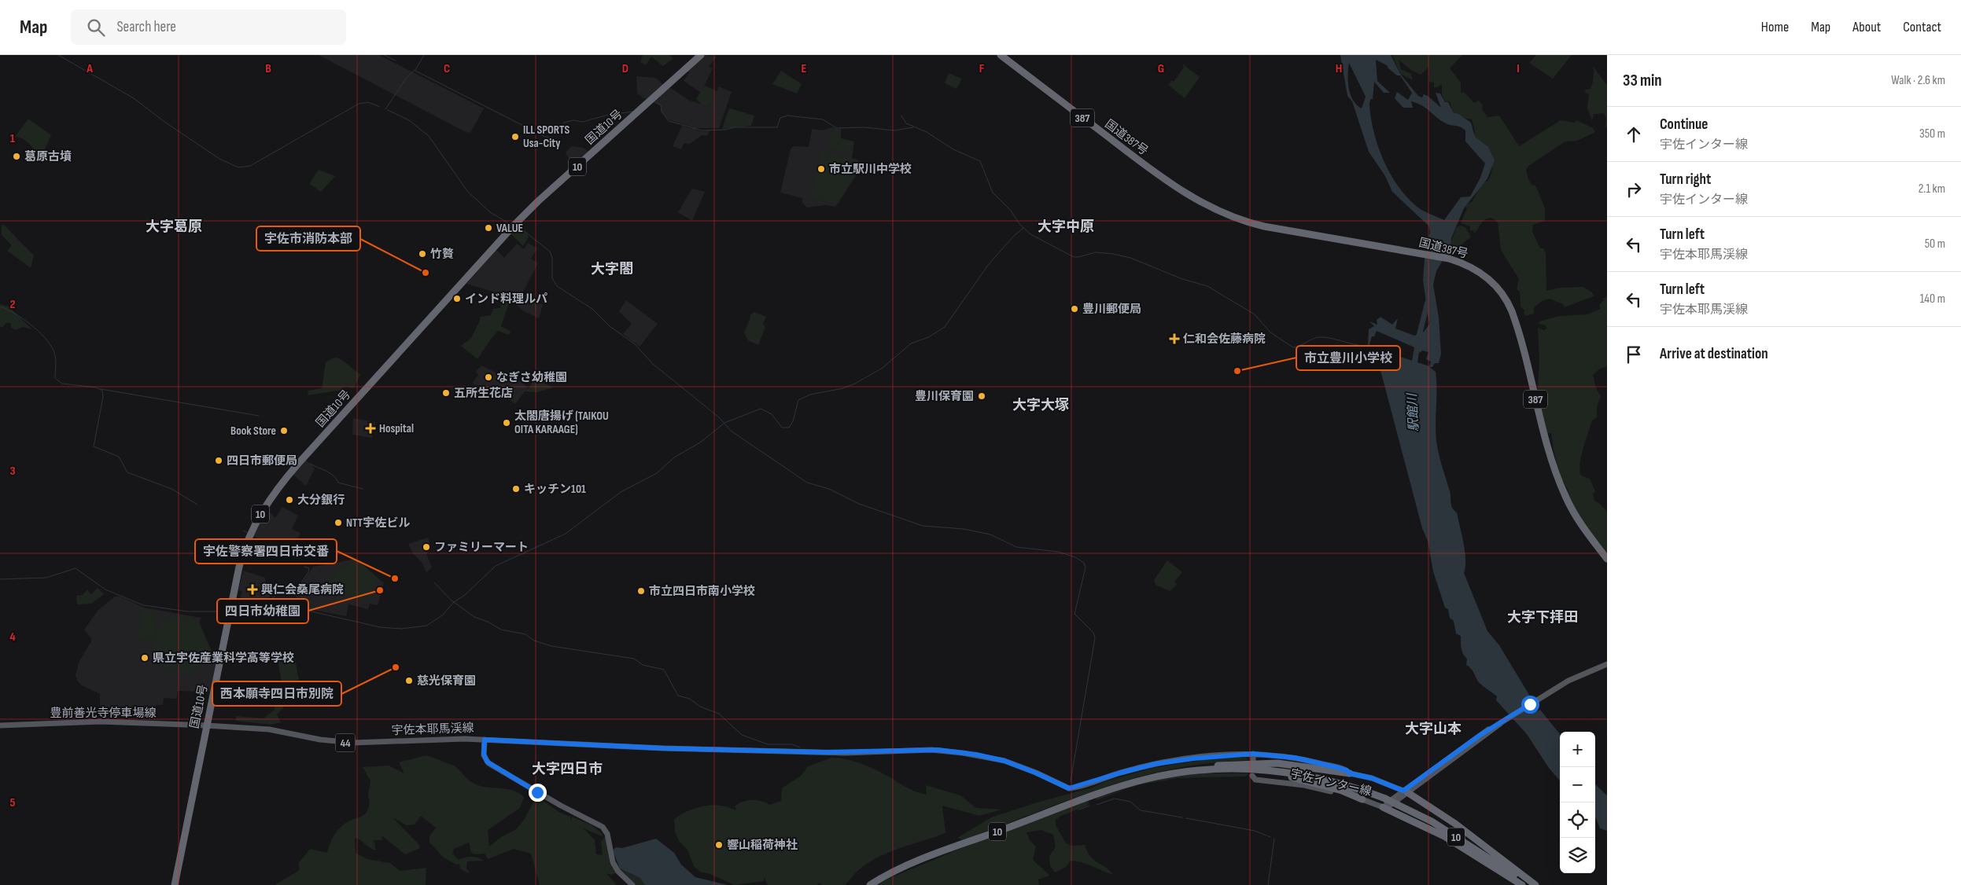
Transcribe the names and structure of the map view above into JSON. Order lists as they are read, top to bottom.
{
  "streets": {
    "highway": [
      "387",
      "国道10号",
      "国道387号",
      "10"
    ],
    "main road": [
      "豊前善光寺停車場線",
      "宇佐本耶馬渓線",
      "44",
      "宇佐インター線"
    ]
  },
  "crossings": [
    ["国道10号", "豊前善光寺停車場線"],
    ["国道10号", "宇佐本耶馬渓線"],
    ["豊前善光寺停車場線", "宇佐本耶馬渓線"],
    ["宇佐本耶馬渓線", "宇佐インター線"]
  ],
  "districts": [
    "大字葛原",
    "大字中原",
    "大字閤",
    "大字大塚",
    "大字下拝田",
    "大字山本",
    "大字四日市"
  ],
  "water": ["駅館川"],
  "places": {
    "other": [
      "ILL SPORTS Usa-City",
      "葛原古墳",
      "市立駅川中学校",
      "VALUE",
      "竹贅",
      "宇佐市消防本部",
      "インド料理ルパ",
      "豊川郵便局",
      "市立豊川小学校",
      "なぎさ幼稚園",
      "五所生花店",
      "豊川保育園",
      "太閤唐揚げ (TAIKOU OITA KARAAGE)",
      "Book Store",
      "四日市郵便局",
      "キッチン101",
      "大分銀行",
      "NTT宇佐ビル",
      "ファミリーマート",
      "宇佐警察署四日市交番",
      "四日市幼稚園",
      "市立四日市南小学校",
      "県立宇佐産業科学高等学校",
      "西本願寺四日市別院",
      "慈光保育園",
      "響山稲荷神社"
    ],
    "health": ["仁和会佐藤病院", "Hospital", "興仁会桑尾病院"]
  },
  "page": {
    "header": "Map",
    "search": "Search here",
    "nav": [
      "Home",
      "Map",
      "About",
      "Contact"
    ],
    "heading": ["33 min", "Walk · 2.6 km"],
    "list": [
      ["Continue", "宇佐インター線", "350 m"],
      ["Turn right", "宇佐インター線", "2.1 km"],
      ["Turn left", "宇佐本耶馬渓線", "50 m"],
      ["Turn left", "宇佐本耶馬渓線", "140 m"],
      "Arrive at destination"
    ],
    "map_buttons": ["+", "−"]
  },
  "grid": {
    "columns": [
      "A",
      "B",
      "C",
      "D",
      "E",
      "F",
      "G",
      "H",
      "I"
    ],
    "rows": [
      "1",
      "2",
      "3",
      "4",
      "5"
    ]
  }
}
